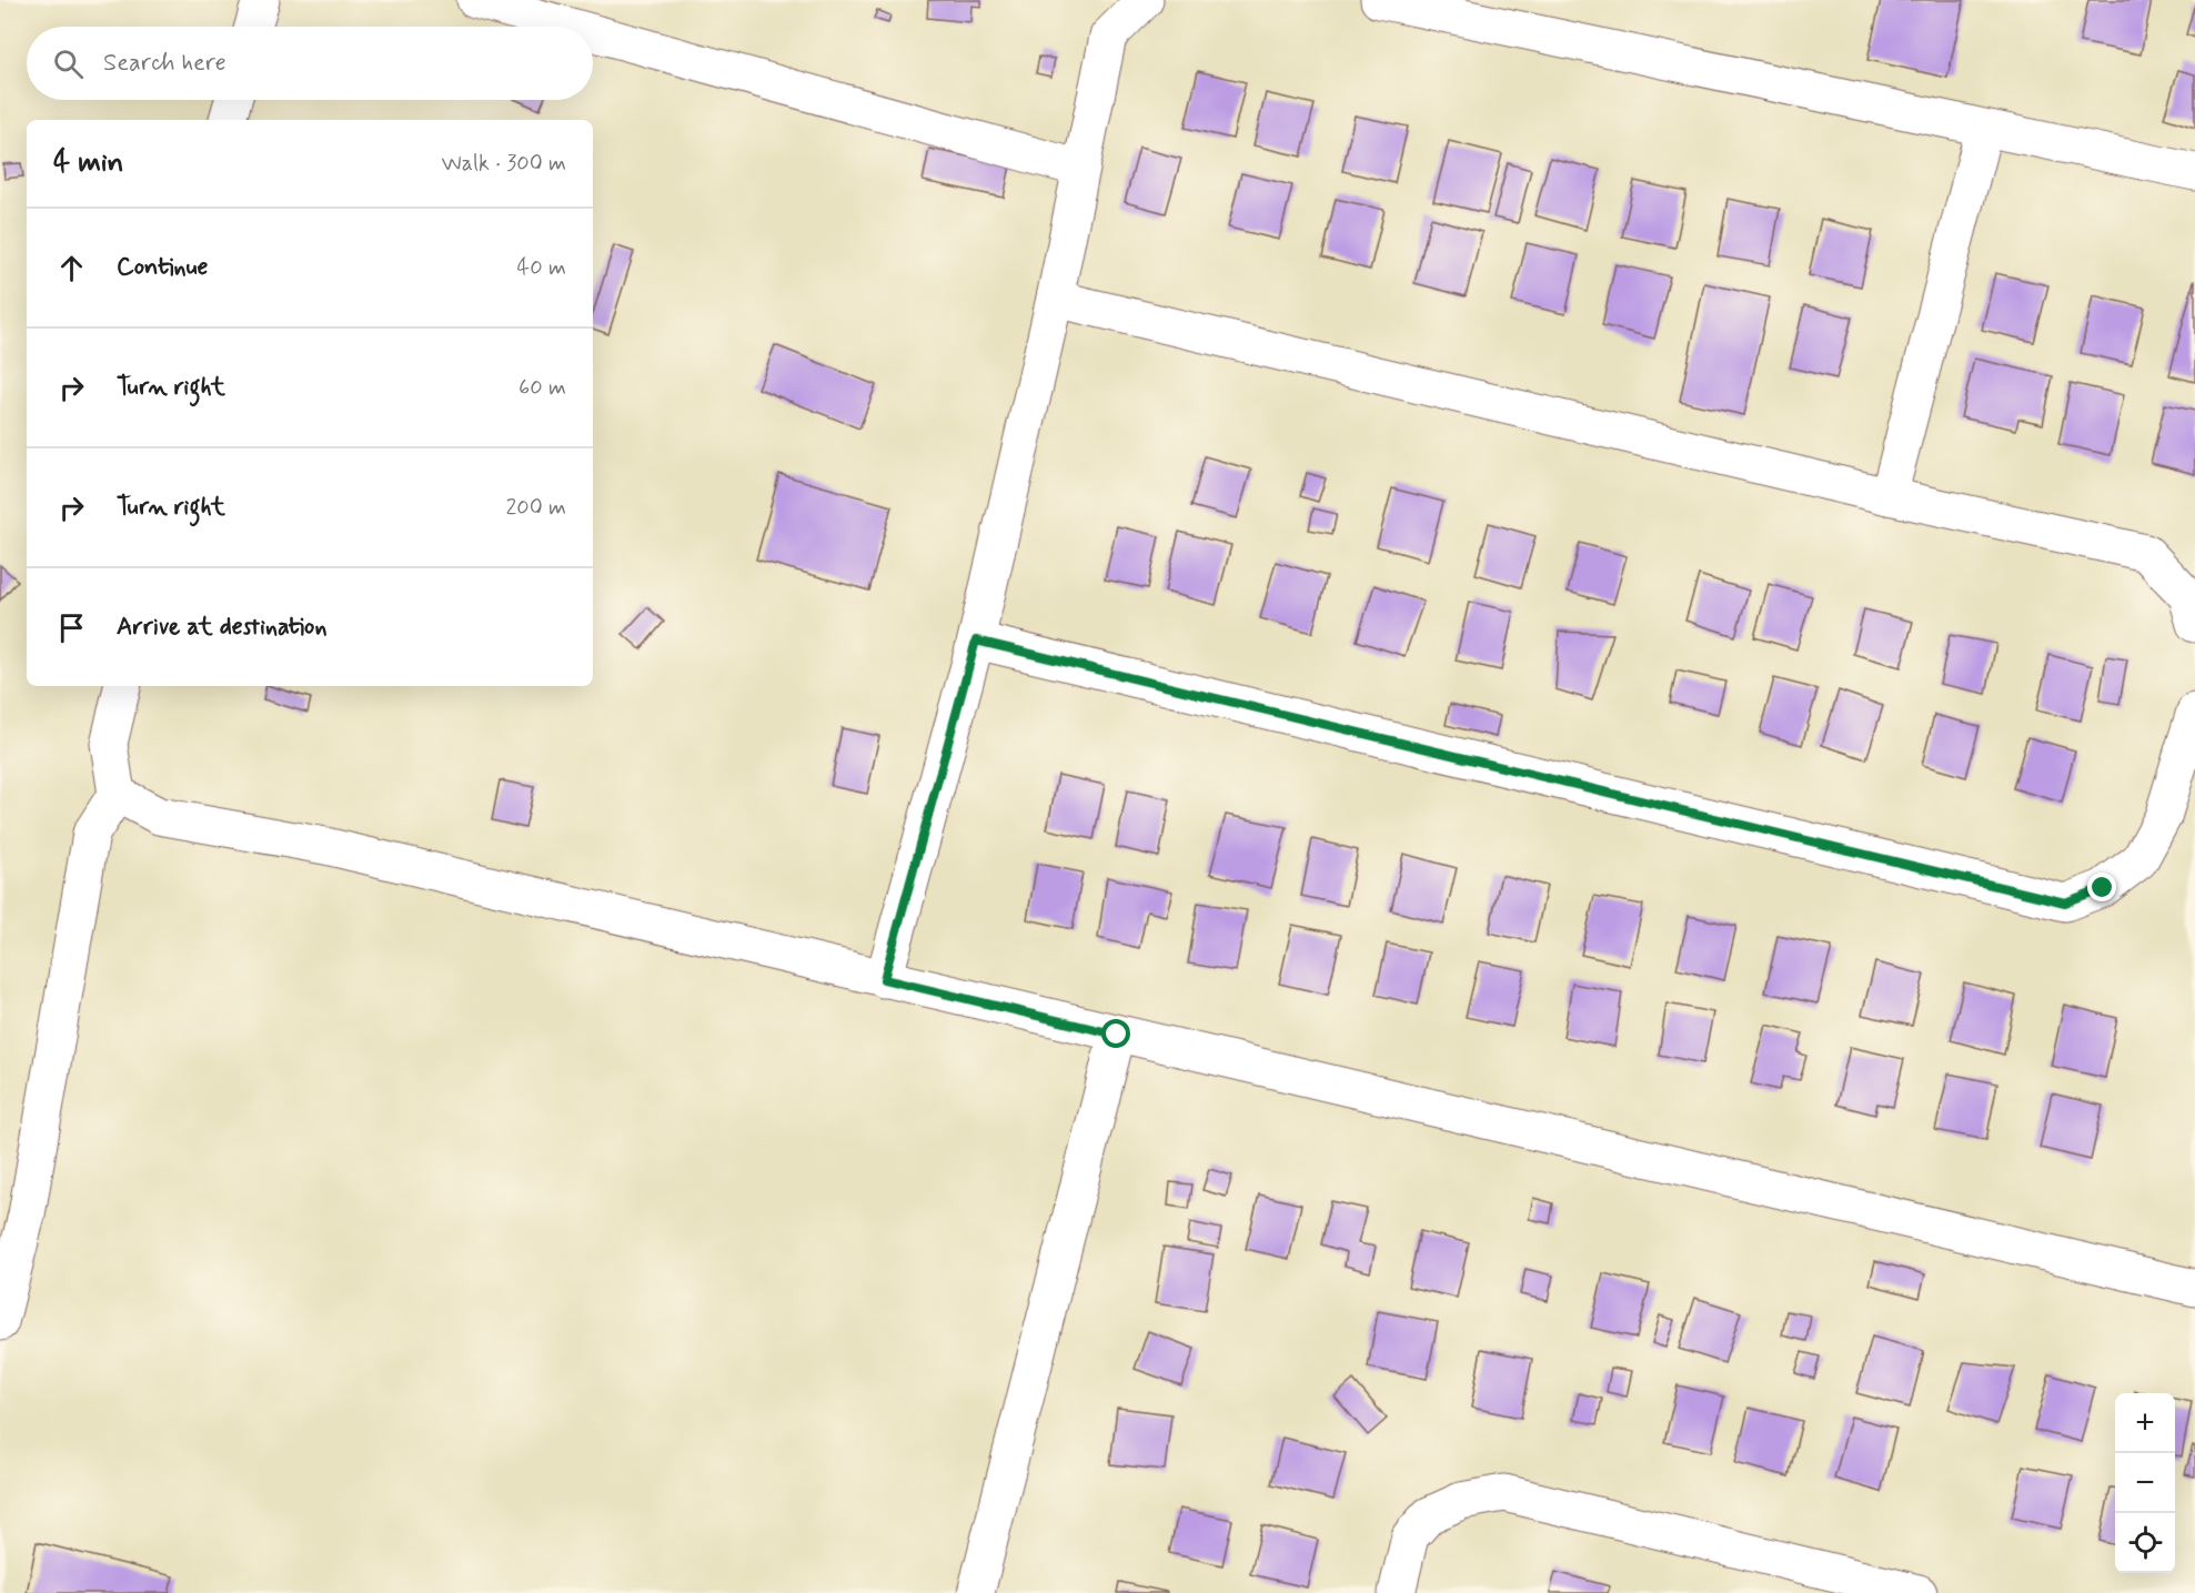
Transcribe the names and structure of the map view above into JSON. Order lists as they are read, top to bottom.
{
  "page": {
    "search": "Search here",
    "heading": ["4 min", "Walk · 300 m"],
    "list": [
      ["Continue", "40 m"],
      ["Turn right", "60 m"],
      ["Turn right", "200 m"],
      "Arrive at destination"
    ],
    "map_buttons": ["+", "−"]
  }
}
